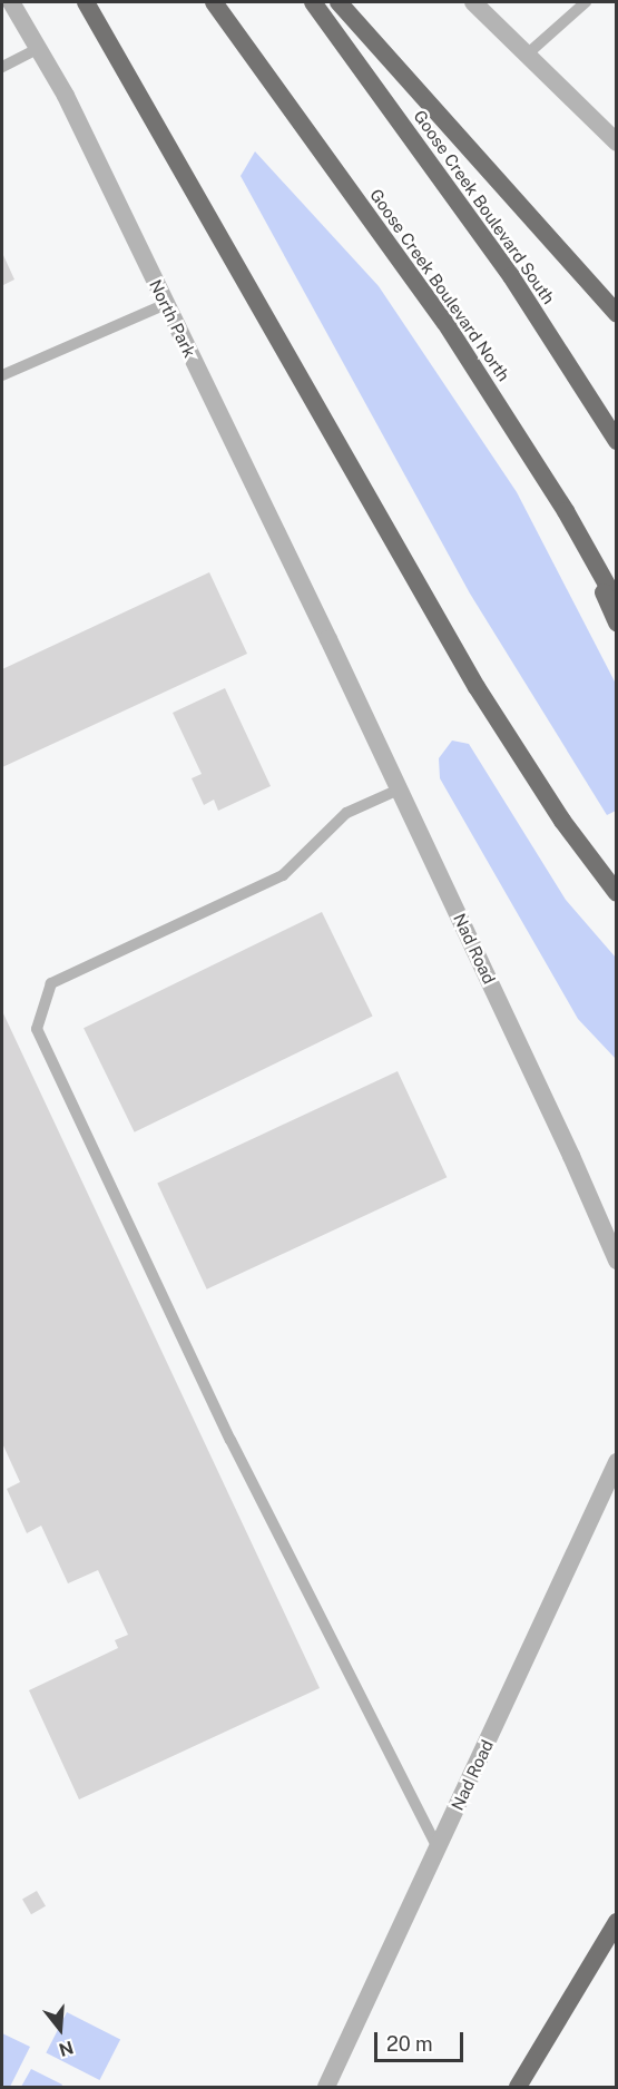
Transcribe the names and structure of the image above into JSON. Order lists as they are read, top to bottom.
{
  "streets": {
    "highway": ["Goose Creek Boulevard South", "Goose Creek Boulevard North"],
    "street": ["North Park", "Nad Road"]
  },
  "crossings": [
    ["North Park", "Nad Road"]
  ],
  "scale_bar": "20 m",
  "north": "bottom"
}
